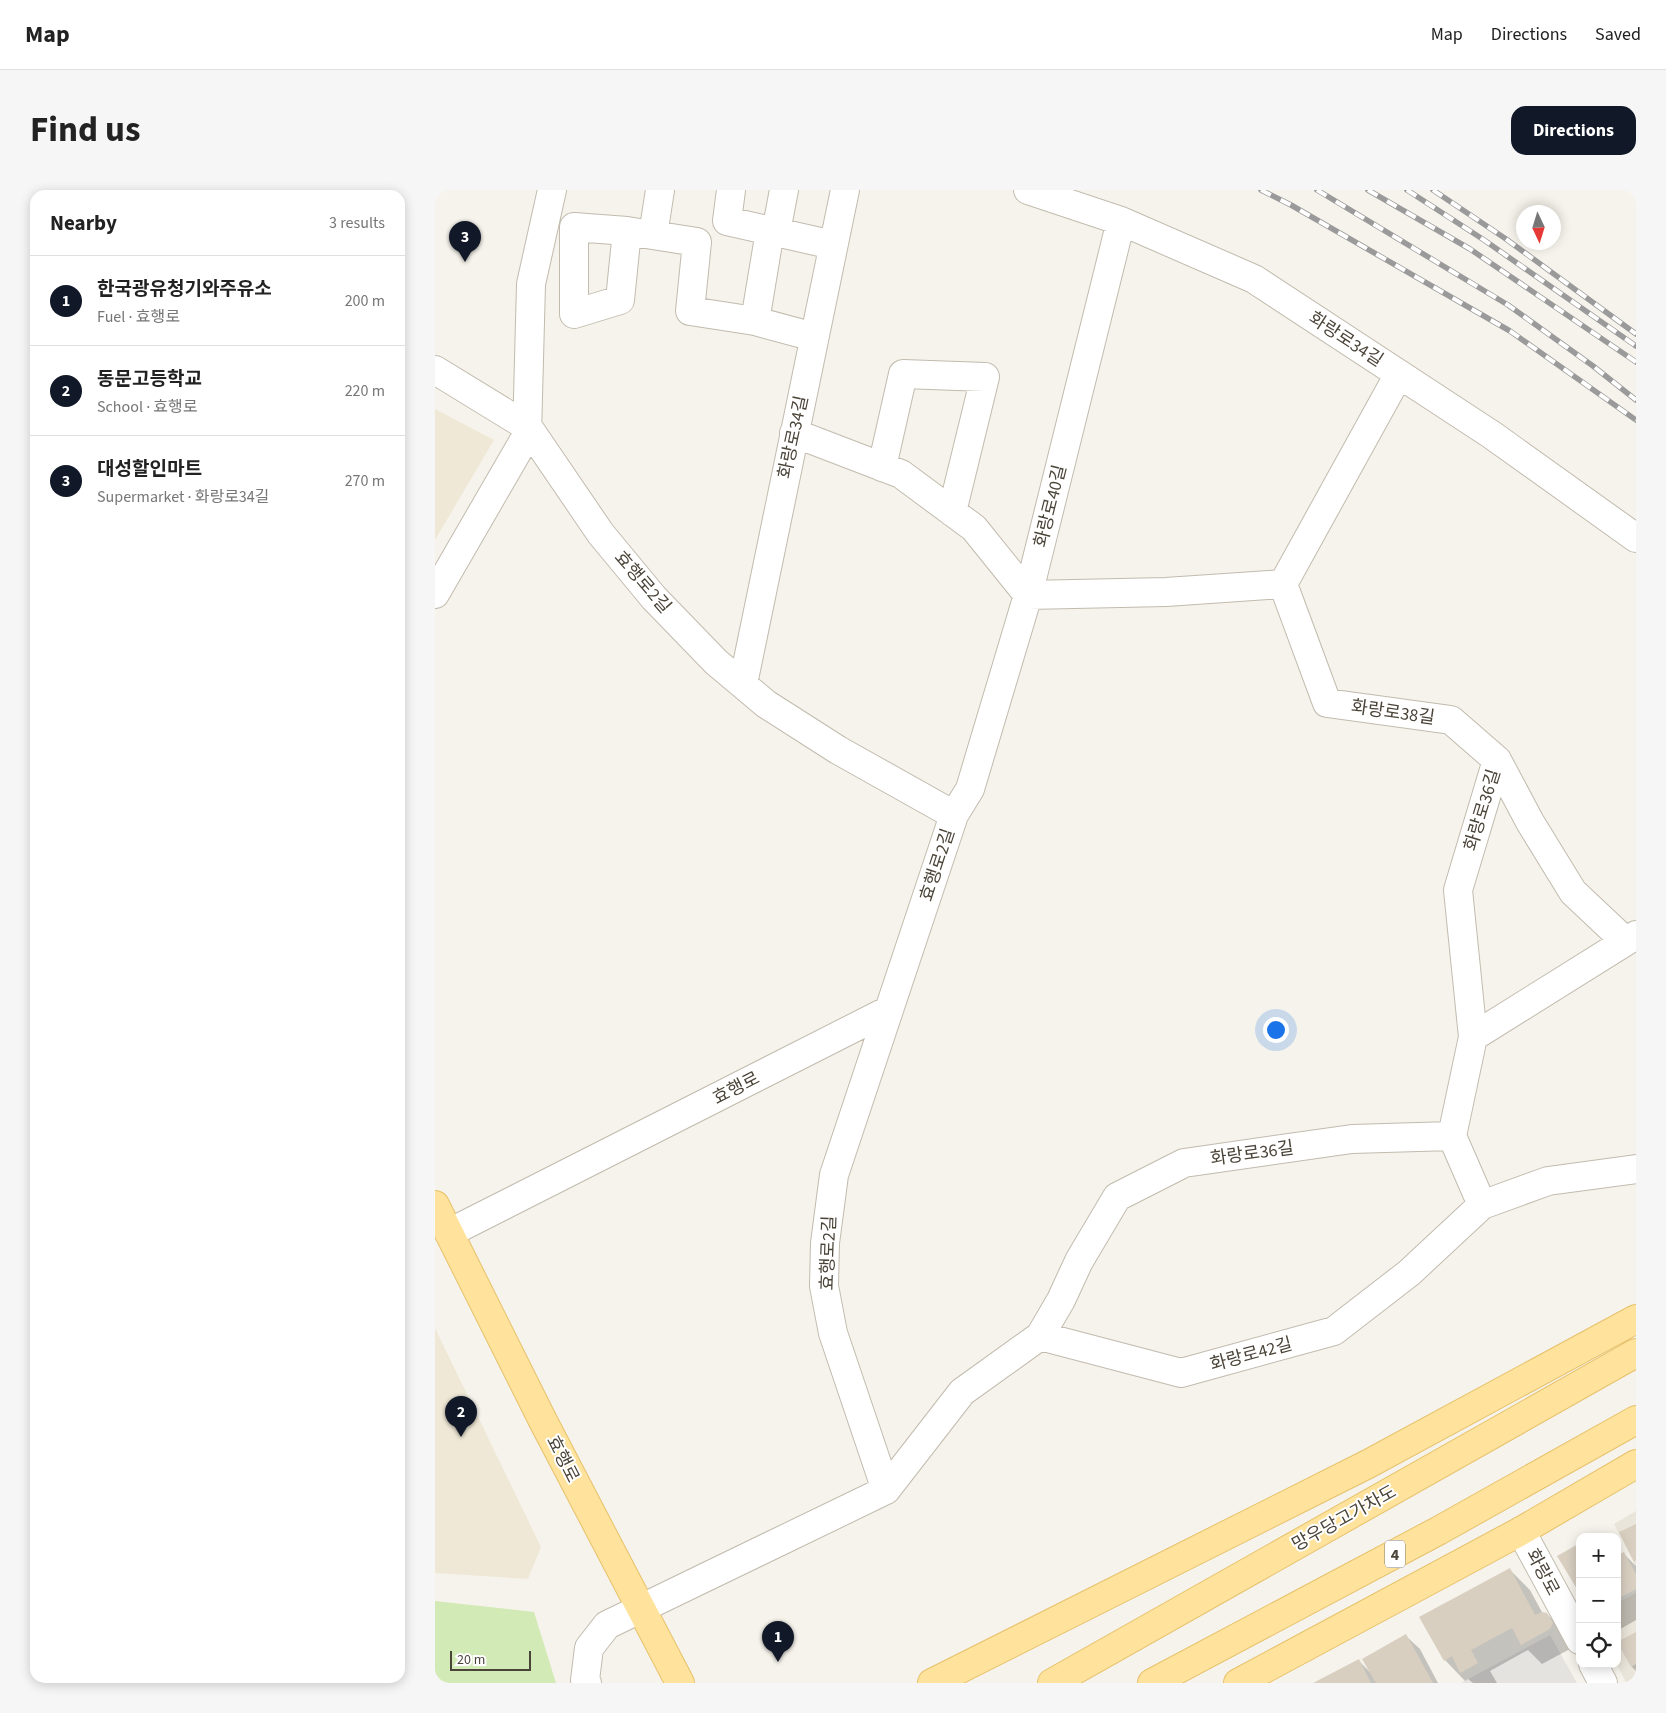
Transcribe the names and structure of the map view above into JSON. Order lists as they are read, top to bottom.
{
  "streets": {
    "main road": ["효행로", "망우당고가차도", "4"],
    "street": [
      "화랑로34길",
      "화랑로40길",
      "효행로2길",
      "화랑로38길",
      "화랑로36길",
      "화랑로42길",
      "화랑로"
    ]
  },
  "crossings": [
    ["화랑로34길", "화랑로40길"],
    ["화랑로34길", "효행로2길"],
    ["화랑로40길", "효행로2길"],
    ["효행로2길", "효행로"],
    ["화랑로38길", "화랑로36길"],
    ["화랑로36길", "화랑로42길"]
  ],
  "scale_bar": "20 m",
  "north": "bottom",
  "page": {
    "header": "Map",
    "nav": ["Map", "Directions", "Saved"],
    "title": "Find us",
    "buttons": "Directions",
    "heading": ["Nearby", "3 results"],
    "pins": ["3", "2", "1"],
    "list": [
      {
        "mark": "1",
        "name": "한국광유청기와주유소",
        "note": "Fuel · 효행로",
        "value": "200 m"
      },
      {
        "mark": "2",
        "name": "동문고등학교",
        "note": "School · 효행로",
        "value": "220 m"
      },
      {
        "mark": "3",
        "name": "대성할인마트",
        "note": "Supermarket · 화랑로34길",
        "value": "270 m"
      }
    ],
    "map_buttons": ["+", "−"],
    "scale": "20 m"
  }
}
